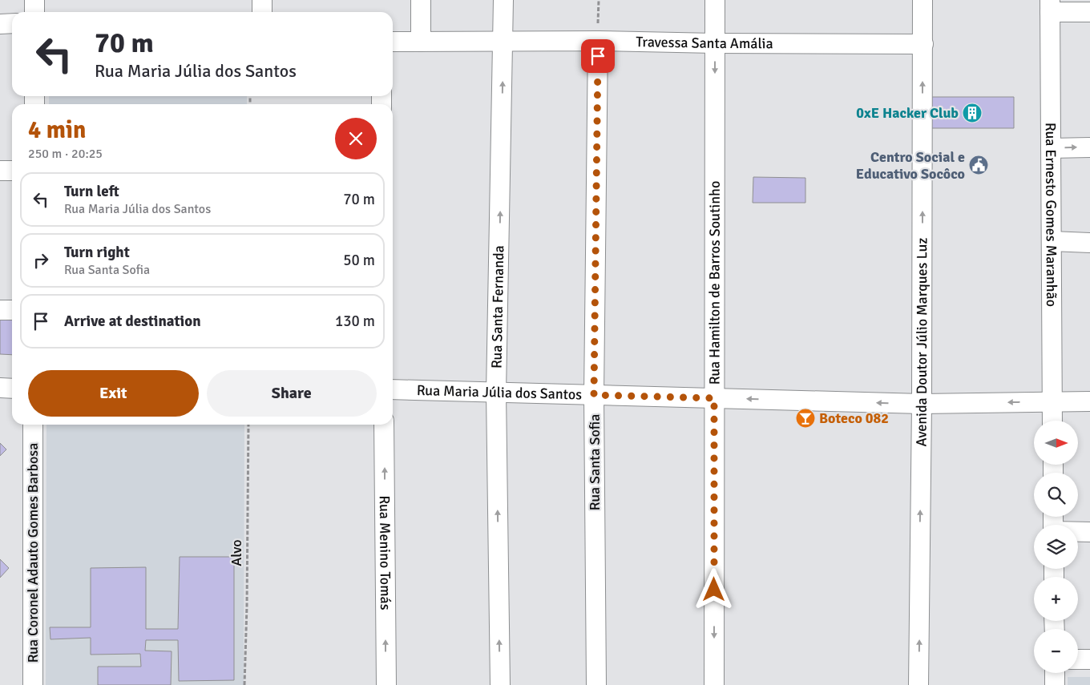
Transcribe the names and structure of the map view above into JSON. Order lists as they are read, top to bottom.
{
  "streets": {
    "street": [
      "Travessa Santa Amália",
      "Rua Ernesto Gomes Maranhão",
      "Rua Hamilton de Barros Soutinho",
      "Rua Santa Fernanda",
      "Avenida Doutor Júlio Marques Luz",
      "Rua Maria Júlia dos Santos",
      "Rua Santa Sofia",
      "Rua Coronel Adauto Gomes Barbosa",
      "Rua Menino Tomás"
    ],
    "path": ["Alvo"]
  },
  "crossings": [
    ["Travessa Santa Amália", "Rua Hamilton de Barros Soutinho"],
    ["Travessa Santa Amália", "Rua Santa Fernanda"],
    ["Travessa Santa Amália", "Avenida Doutor Júlio Marques Luz"],
    ["Travessa Santa Amália", "Rua Santa Sofia"],
    ["Rua Ernesto Gomes Maranhão", "Rua Maria Júlia dos Santos"],
    ["Rua Hamilton de Barros Soutinho", "Rua Maria Júlia dos Santos"],
    ["Rua Santa Fernanda", "Rua Maria Júlia dos Santos"],
    ["Avenida Doutor Júlio Marques Luz", "Rua Maria Júlia dos Santos"],
    ["Rua Maria Júlia dos Santos", "Rua Santa Sofia"]
  ],
  "one_way": [
    "Rua Hamilton de Barros Soutinho",
    "Rua Santa Fernanda",
    "Avenida Doutor Júlio Marques Luz",
    "Rua Maria Júlia dos Santos",
    "Rua Menino Tomás"
  ],
  "places": {
    "building": ["0xE Hacker Club"],
    "public building": ["Centro Social e Educativo Socôco"],
    "bar": ["Boteco 082"]
  },
  "north": "right",
  "page": {
    "turn": ["70 m", "Rua Maria Júlia dos Santos"],
    "heading": ["4 min", "250 m · 20:25"],
    "list": [
      {
        "name": "Turn left",
        "note": "Rua Maria Júlia dos Santos",
        "value": "70 m"
      },
      {
        "name": "Turn right",
        "note": "Rua Santa Sofia",
        "value": "50 m"
      },
      {
        "name": "Arrive at destination",
        "value": "130 m"
      }
    ],
    "buttons": ["Exit", "Share"],
    "map_buttons": ["+", "−"]
  }
}
